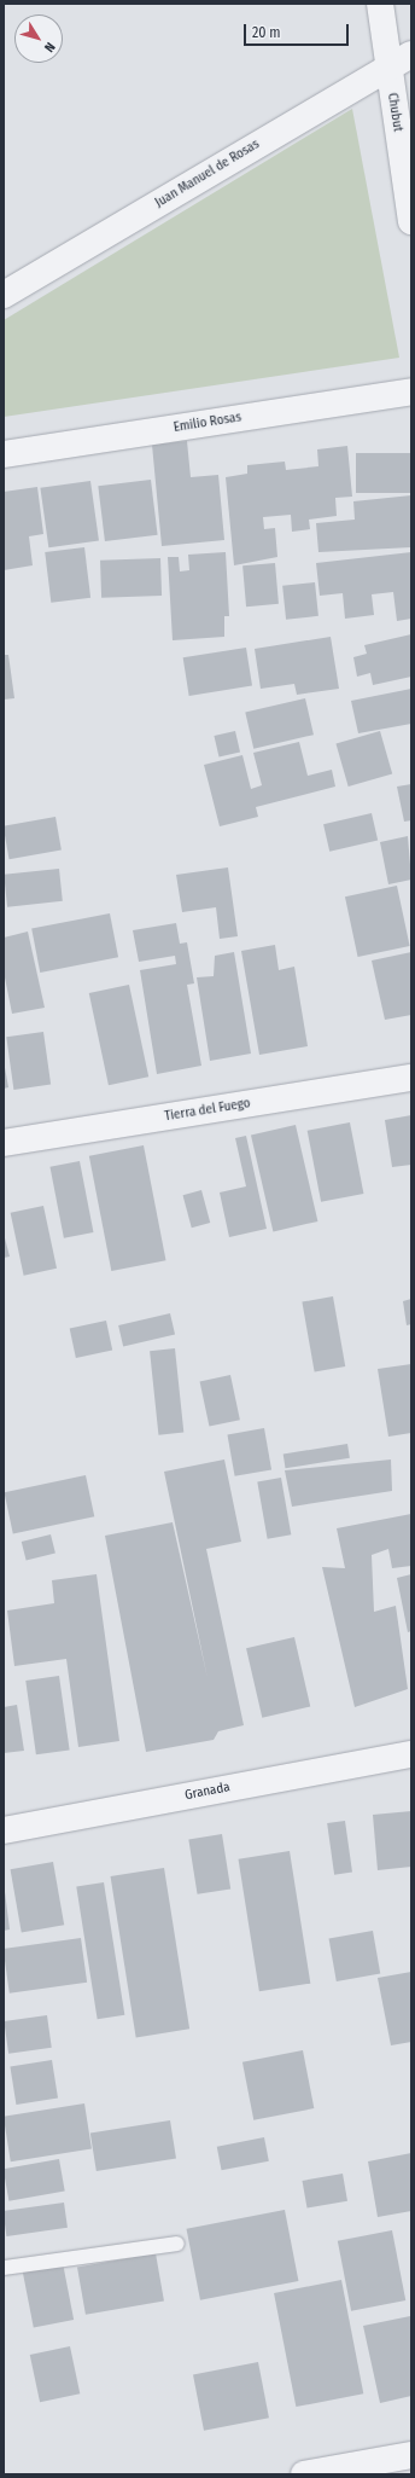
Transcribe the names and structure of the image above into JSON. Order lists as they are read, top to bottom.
{
  "streets": {
    "street": [
      "Chubut",
      "Juan Manuel de Rosas",
      "Emilio Rosas",
      "Tierra del Fuego",
      "Granada"
    ]
  },
  "crossings": [
    ["Chubut", "Juan Manuel de Rosas"]
  ],
  "scale_bar": "20 m",
  "north": "bottom right"
}
